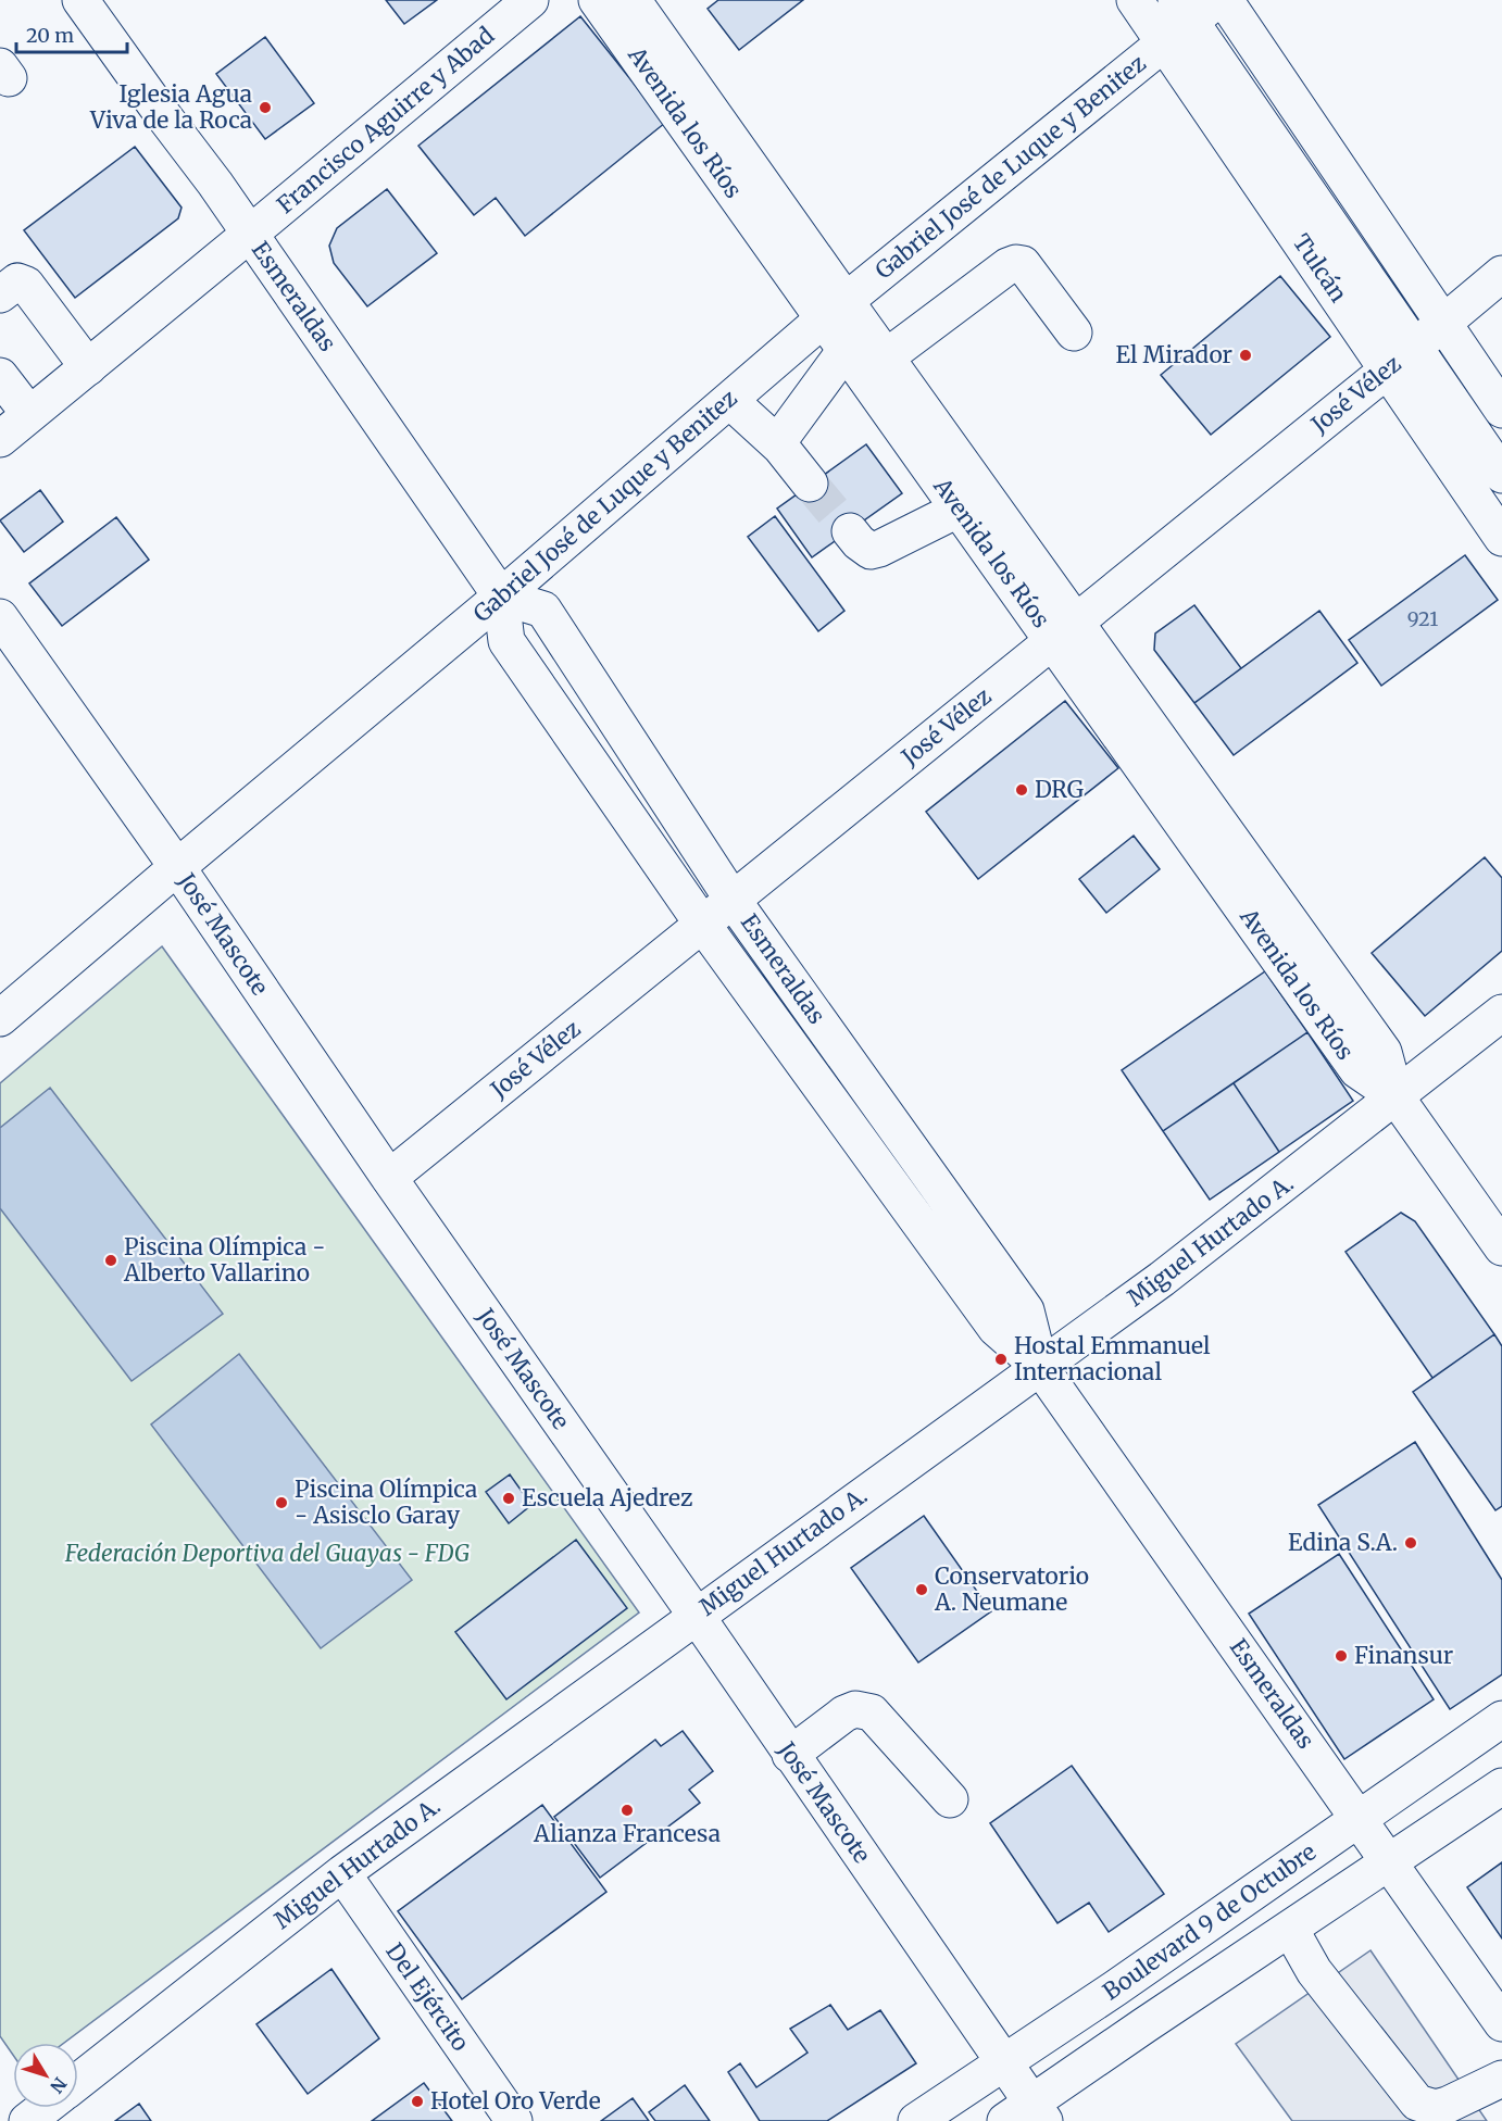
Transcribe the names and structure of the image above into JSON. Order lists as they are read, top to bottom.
{
  "streets": {
    "street": [
      "Francisco Aguirre y Abad",
      "Avenida los Ríos",
      "Gabriel José de Luque y Benitez",
      "Tulcán",
      "Esmeraldas",
      "José Vélez",
      "José Mascote",
      "Miguel Hurtado A.",
      "Boulevard 9 de Octubre",
      "Del Ejército"
    ]
  },
  "crossings": [
    ["Francisco Aguirre y Abad", "Esmeraldas"],
    ["Avenida los Ríos", "Gabriel José de Luque y Benitez"],
    ["Avenida los Ríos", "José Vélez"],
    ["Avenida los Ríos", "Miguel Hurtado A."],
    ["Gabriel José de Luque y Benitez", "Tulcán"],
    ["Gabriel José de Luque y Benitez", "Esmeraldas"],
    ["Gabriel José de Luque y Benitez", "José Mascote"],
    ["Tulcán", "José Vélez"],
    ["Esmeraldas", "José Vélez"],
    ["Esmeraldas", "Miguel Hurtado A."],
    ["Esmeraldas", "Boulevard 9 de Octubre"],
    ["José Vélez", "José Mascote"],
    ["José Mascote", "Miguel Hurtado A."],
    ["José Mascote", "Boulevard 9 de Octubre"],
    ["Miguel Hurtado A.", "Del Ejército"]
  ],
  "parks": ["Federación Deportiva del Guayas - FDG"],
  "places": [
    "Iglesia Agua Viva de la Roca",
    "El Mirador",
    "DRG",
    "Piscina Olímpica - Alberto Vallarino",
    "Hostal Emmanuel Internacional",
    "Escuela Ajedrez",
    "Piscina Olímpica - Asisclo Garay",
    "Edina S.A.",
    "Conservatorio A. Neumane",
    "Finansur",
    "Alianza Francesa",
    "Hotel Oro Verde"
  ],
  "house_numbers": ["921"],
  "scale_bar": "20 m",
  "north": "bottom right"
}
